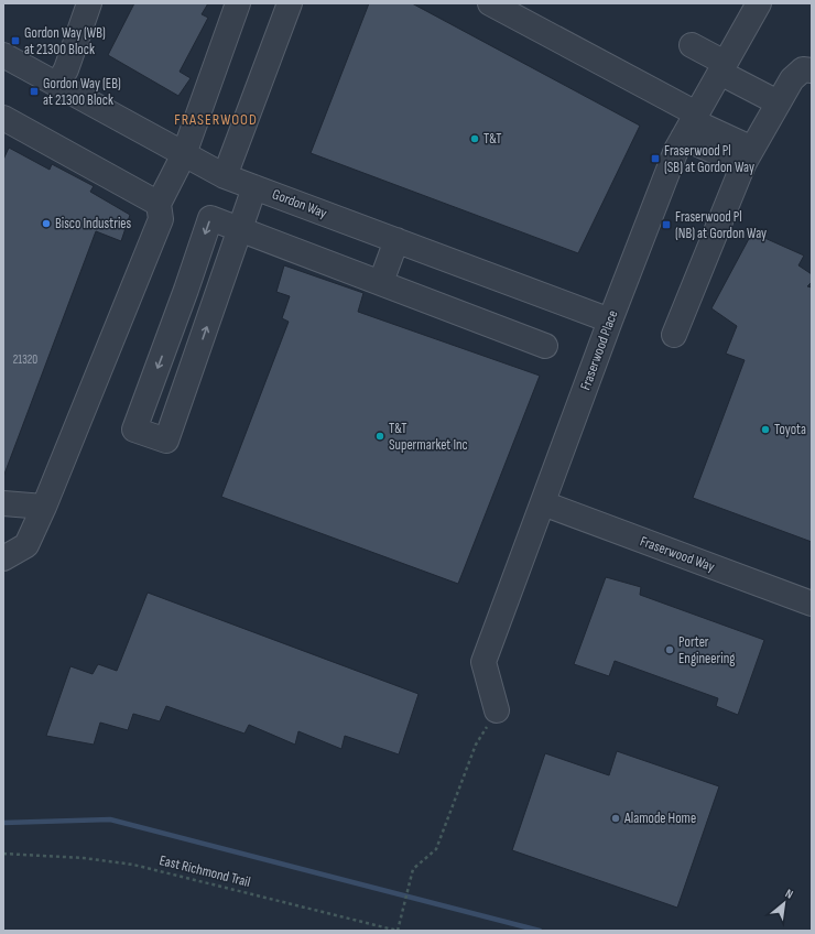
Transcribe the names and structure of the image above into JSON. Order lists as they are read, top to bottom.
{
  "streets": {
    "street": ["Gordon Way", "Fraserwood Place", "Fraserwood Way"],
    "path": ["East Richmond Trail"]
  },
  "crossings": [
    ["Gordon Way", "Fraserwood Place"],
    ["Fraserwood Place", "Fraserwood Way"]
  ],
  "districts": ["FRASERWOOD"],
  "places": {
    "transit": [
      "Gordon Way (WB) at 21300 Block",
      "Gordon Way (EB) at 21300 Block",
      "Fraserwood Pl (SB) at Gordon Way",
      "Fraserwood Pl (NB) at Gordon Way"
    ],
    "other": [
      "T&T",
      "Bisco Industries",
      "Toyota",
      "T&T Supermarket Inc",
      "Porter Engineering",
      "Alamode Home"
    ]
  },
  "house_numbers": ["21320"],
  "north": "top right"
}
